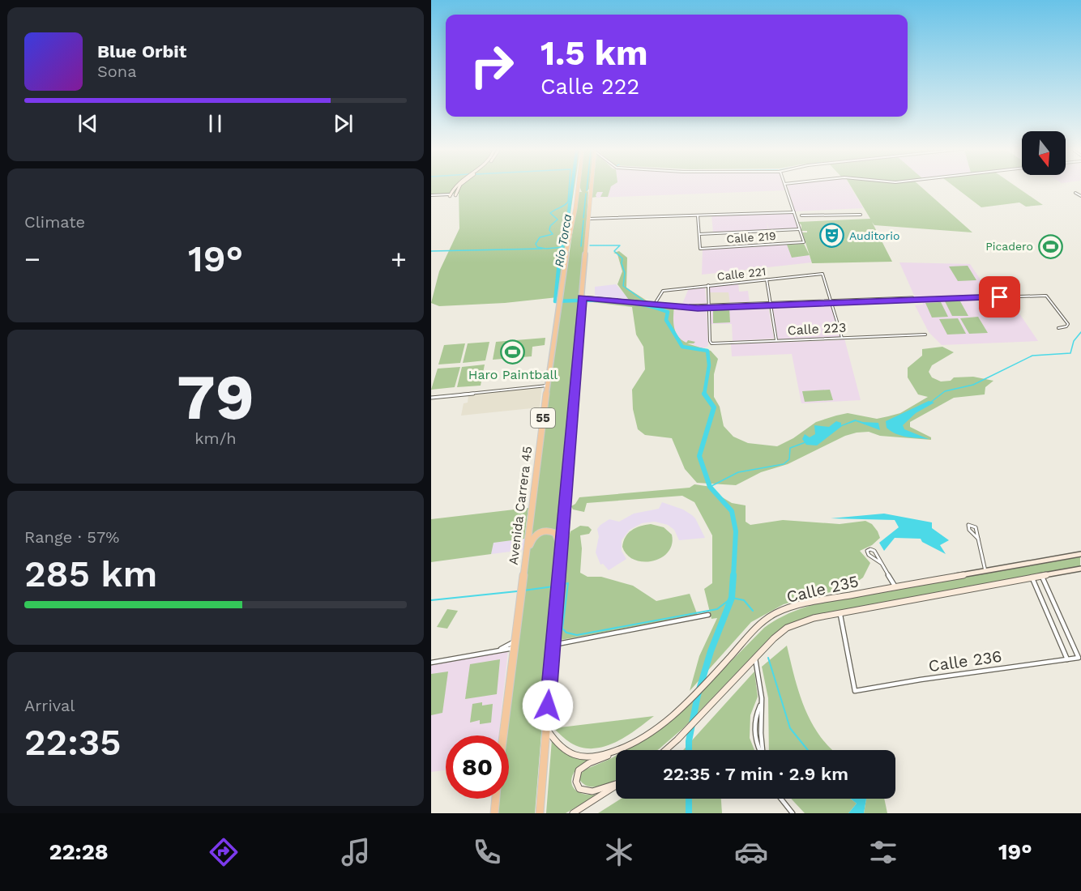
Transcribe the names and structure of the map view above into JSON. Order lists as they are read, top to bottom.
{
  "streets": {
    "highway": ["55", "Avenida Carrera 45"],
    "main road": ["Calle 235"],
    "street": [
      "Calle 219",
      "Calle 221",
      "Calle 223",
      "Calle 236"
    ]
  },
  "crossings": [
    ["55", "Calle 235"],
    ["Calle 235", "Calle 236"]
  ],
  "water": ["Río Torca"],
  "places": {
    "theatre": ["Auditorio"],
    "sports": ["Picadero", "Haro Paintball"]
  },
  "north": "bottom",
  "page": {
    "turn": ["1.5 km", "Calle 222"],
    "song": ["Blue Orbit", "Sona"],
    "tile": [
      "Climate",
      ["79", "km/h"],
      ["Range · 57%", "285 km"],
      ["Arrival", "22:35"]
    ],
    "heat": ["−", "19°", "+"],
    "limit": "80",
    "trip": "22:35 · 7 min · 2.9 km",
    "tabs": ["22:28", "19°"]
  }
}
